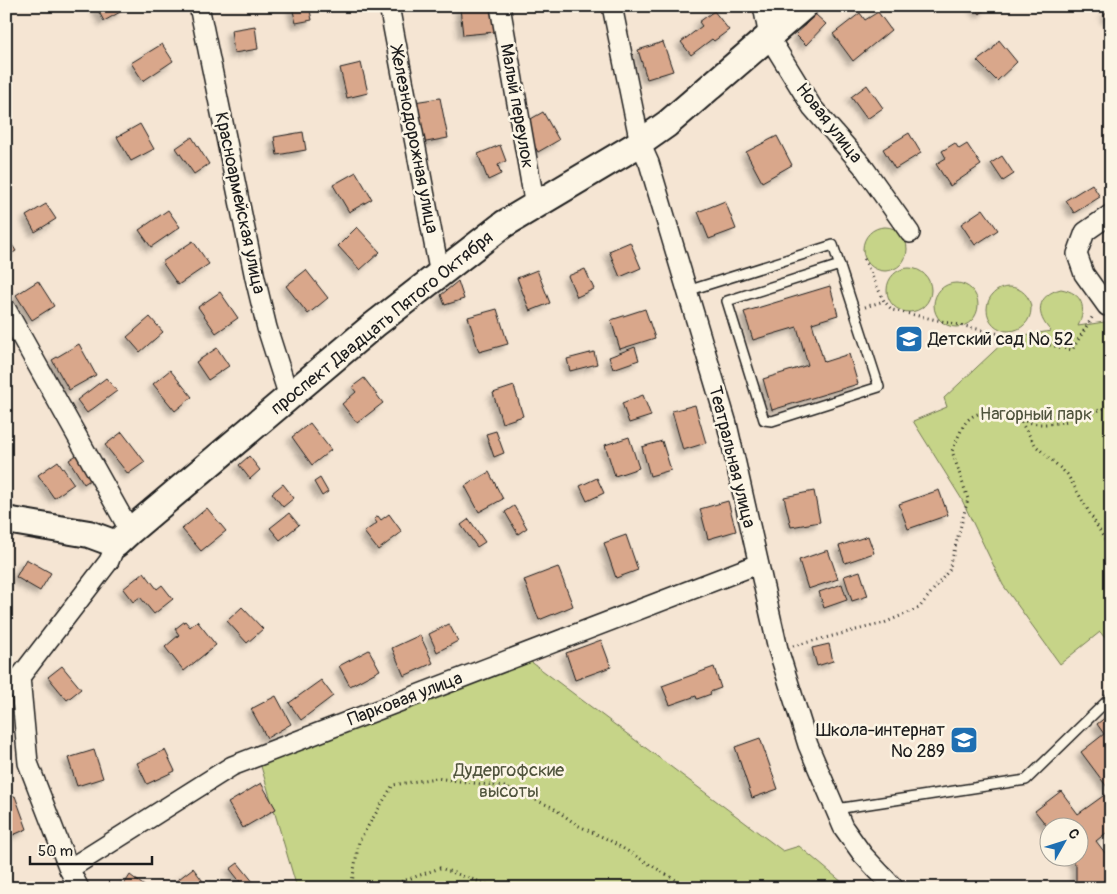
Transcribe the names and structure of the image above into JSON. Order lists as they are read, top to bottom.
{
  "streets": {
    "street": [
      "Малый переулок",
      "Новая улица",
      "Железнодорожная улица",
      "Красноармейская улица",
      "проспект Двадцать Пятого Октября",
      "Театральная улица",
      "Парковая улица"
    ]
  },
  "crossings": [
    ["Малый переулок", "проспект Двадцать Пятого Октября"],
    ["Новая улица", "проспект Двадцать Пятого Октября"],
    ["Железнодорожная улица", "проспект Двадцать Пятого Октября"],
    ["Красноармейская улица", "проспект Двадцать Пятого Октября"],
    ["проспект Двадцать Пятого Октября", "Театральная улица"],
    ["Театральная улица", "Парковая улица"]
  ],
  "parks": ["Нагорный парк", "Дудергофские высоты"],
  "places": {
    "school or university": ["Детский сад № 52", "Школа-интернат № 289"]
  },
  "scale_bar": "50 m",
  "north": "top right"
}
